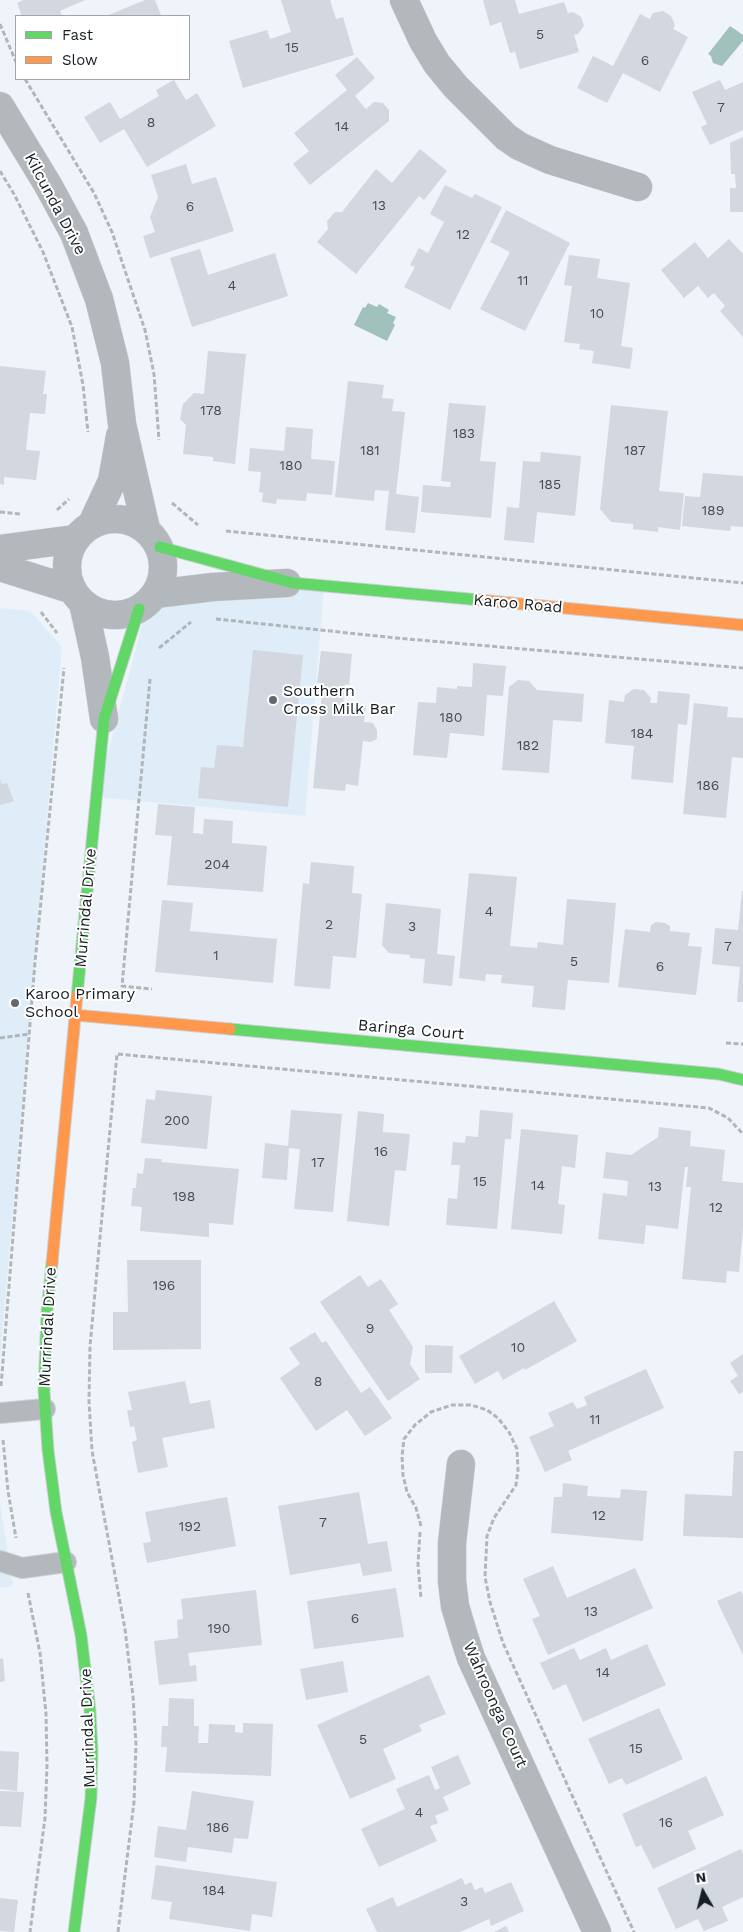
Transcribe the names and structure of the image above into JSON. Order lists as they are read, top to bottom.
{
  "streets": {
    "street": [
      "Kilcunda Drive",
      "Karoo Road",
      "Murrindal Drive",
      "Baringa Court",
      "Wahroonga Court"
    ]
  },
  "crossings": [
    ["Kilcunda Drive", "Karoo Road"],
    ["Kilcunda Drive", "Murrindal Drive"],
    ["Karoo Road", "Murrindal Drive"],
    ["Murrindal Drive", "Baringa Court"]
  ],
  "places": ["Southern Cross Milk Bar", "Karoo Primary School"],
  "house_numbers": [
    "5",
    "15",
    "6",
    "7",
    "8",
    "14",
    "13",
    "6",
    "12",
    "11",
    "4",
    "10",
    "178",
    "183",
    "181",
    "187",
    "180",
    "185",
    "189",
    "180",
    "184",
    "182",
    "186",
    "204",
    "4",
    "2",
    "3",
    "7",
    "1",
    "5",
    "6",
    "200",
    "16",
    "17",
    "15",
    "14",
    "13",
    "198",
    "12",
    "196",
    "9",
    "10",
    "8",
    "11",
    "12",
    "7",
    "192",
    "13",
    "6",
    "190",
    "14",
    "5",
    "15",
    "4",
    "16",
    "186",
    "184",
    "3"
  ],
  "legend": ["Fast", "Slow"],
  "north": "top"
}
